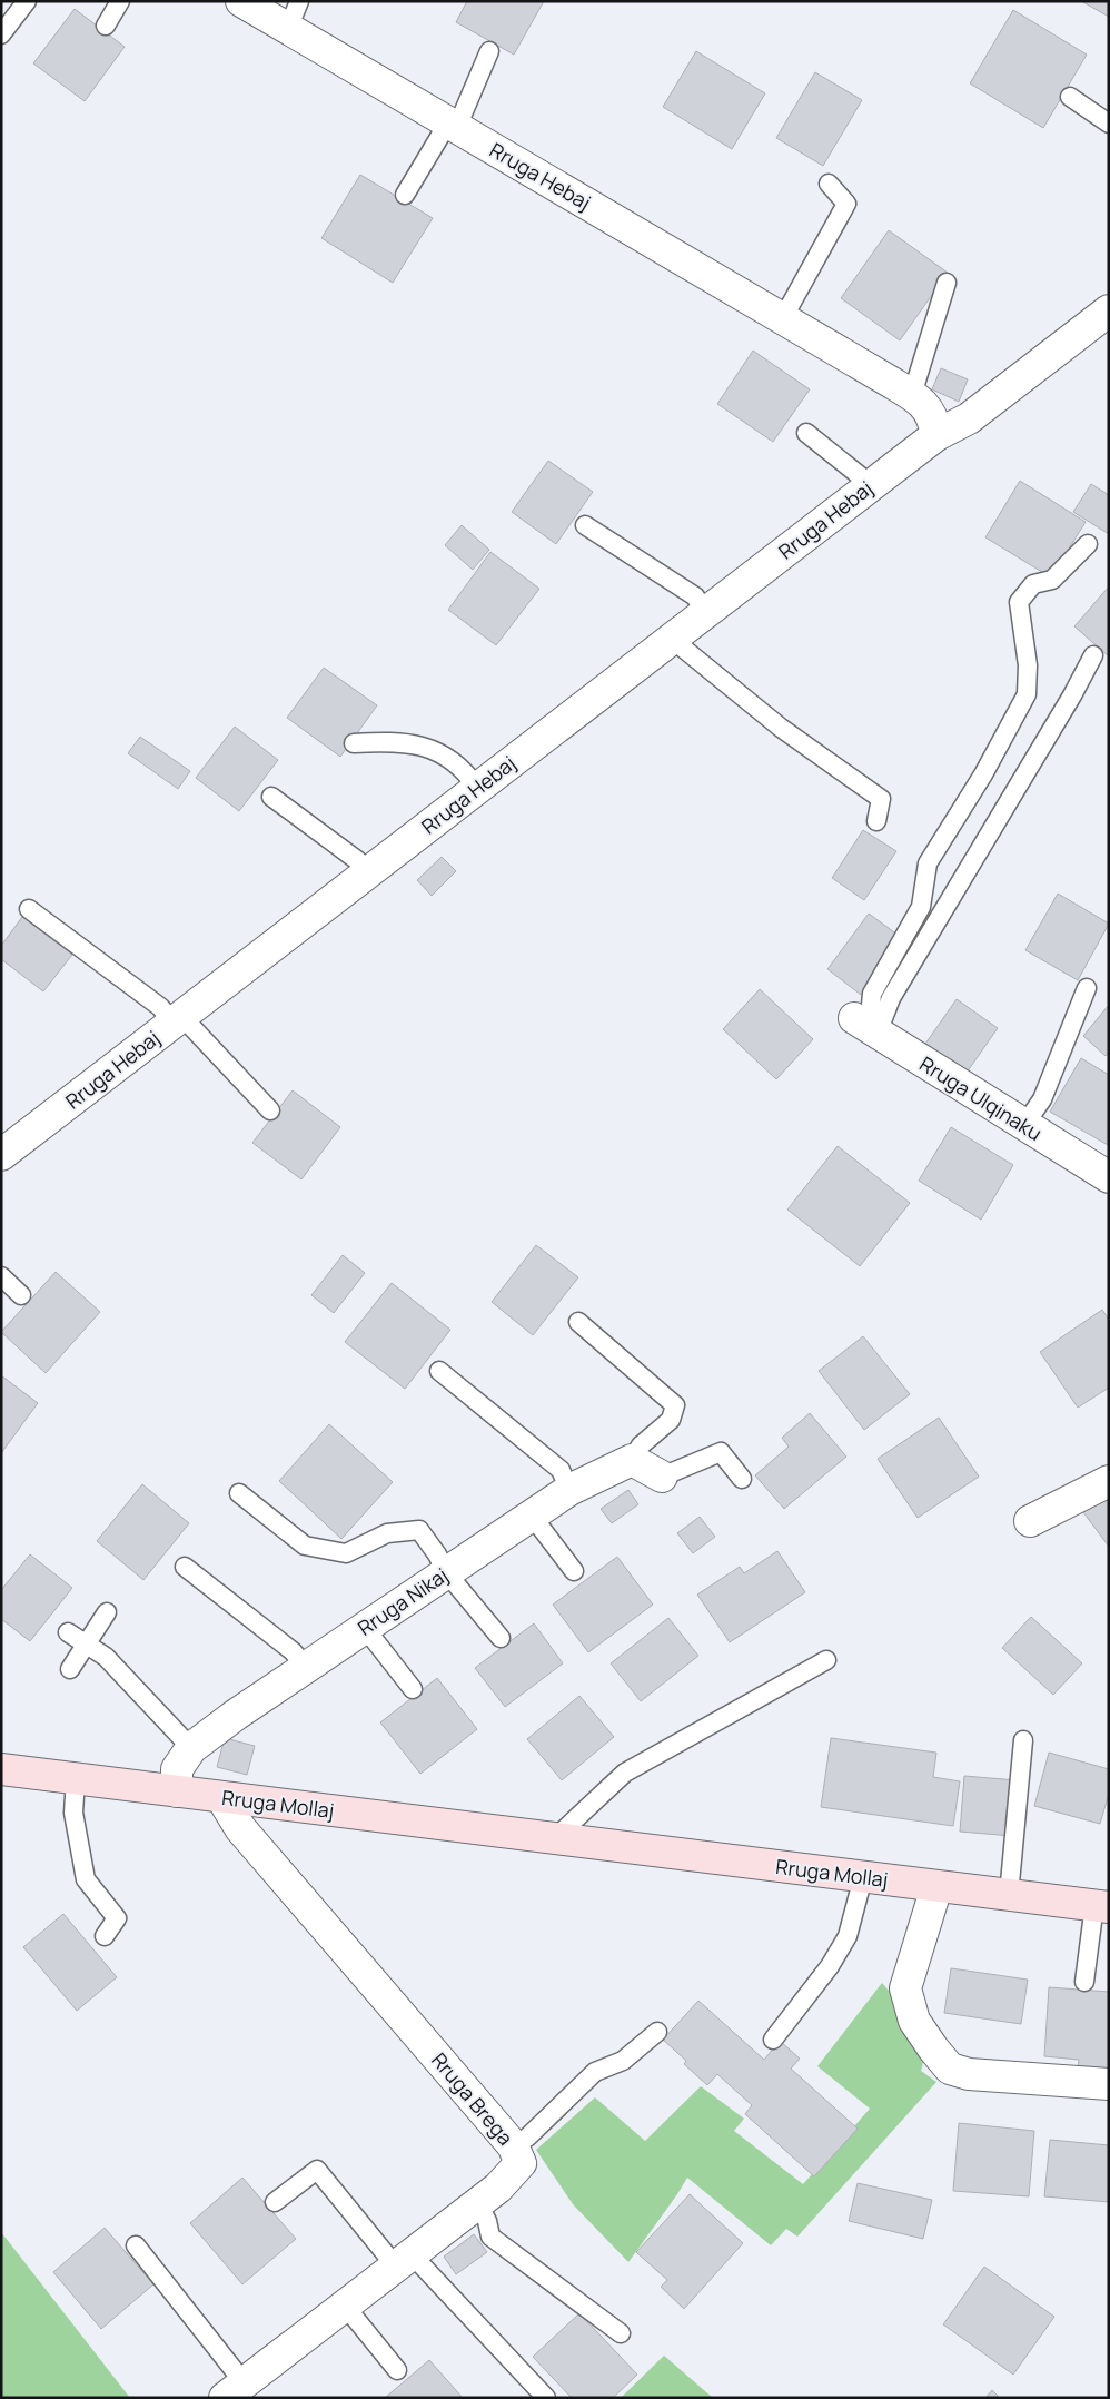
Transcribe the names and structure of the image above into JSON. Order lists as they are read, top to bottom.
{
  "streets": {
    "street": [
      "Rruga Hebaj",
      "Rruga Ulqinaku",
      "Rruga Nikaj",
      "Rruga Mollaj",
      "Rruga Brega"
    ]
  },
  "crossings": [
    ["Rruga Nikaj", "Rruga Mollaj"],
    ["Rruga Mollaj", "Rruga Brega"]
  ]
}
